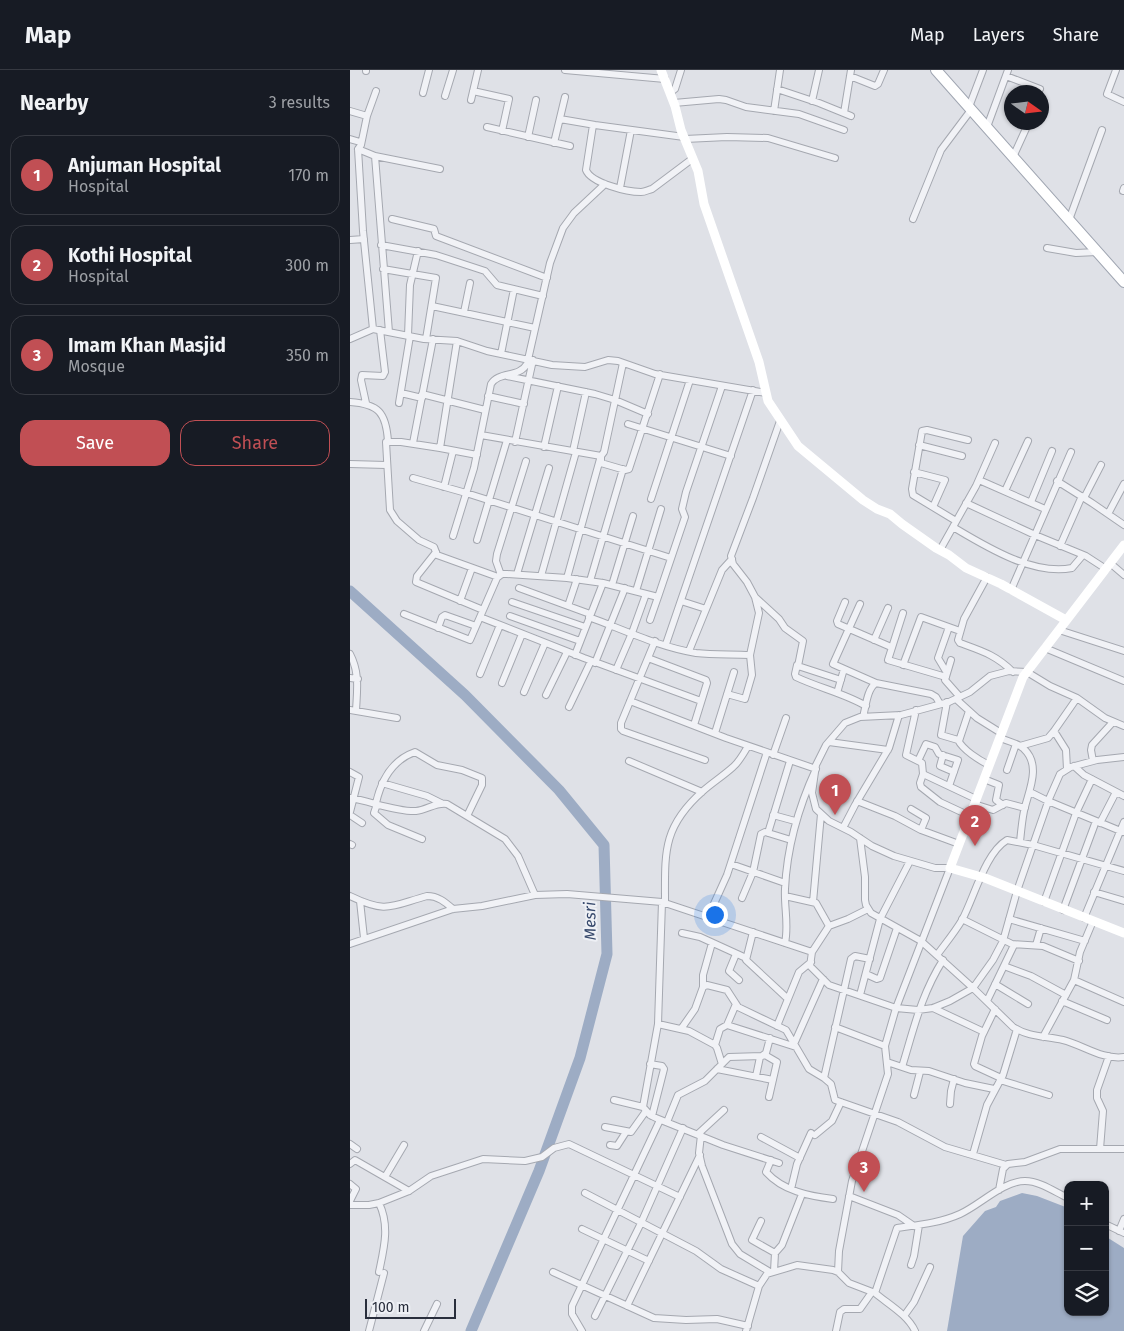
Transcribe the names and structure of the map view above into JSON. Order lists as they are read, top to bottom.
{
  "water": ["Mesri"],
  "scale_bar": "100 m",
  "north": "right",
  "page": {
    "header": "Map",
    "nav": ["Map", "Layers", "Share"],
    "heading": ["Nearby", "3 results"],
    "list": [
      {
        "mark": "1",
        "name": "Anjuman Hospital",
        "note": "Hospital",
        "value": "170 m"
      },
      {
        "mark": "2",
        "name": "Kothi Hospital",
        "note": "Hospital",
        "value": "300 m"
      },
      {
        "mark": "3",
        "name": "Imam Khan Masjid",
        "note": "Mosque",
        "value": "350 m"
      }
    ],
    "buttons": ["Save", "Share"],
    "pins": ["1", "2", "3"],
    "map_buttons": ["+", "−"],
    "scale": "100 m"
  }
}
